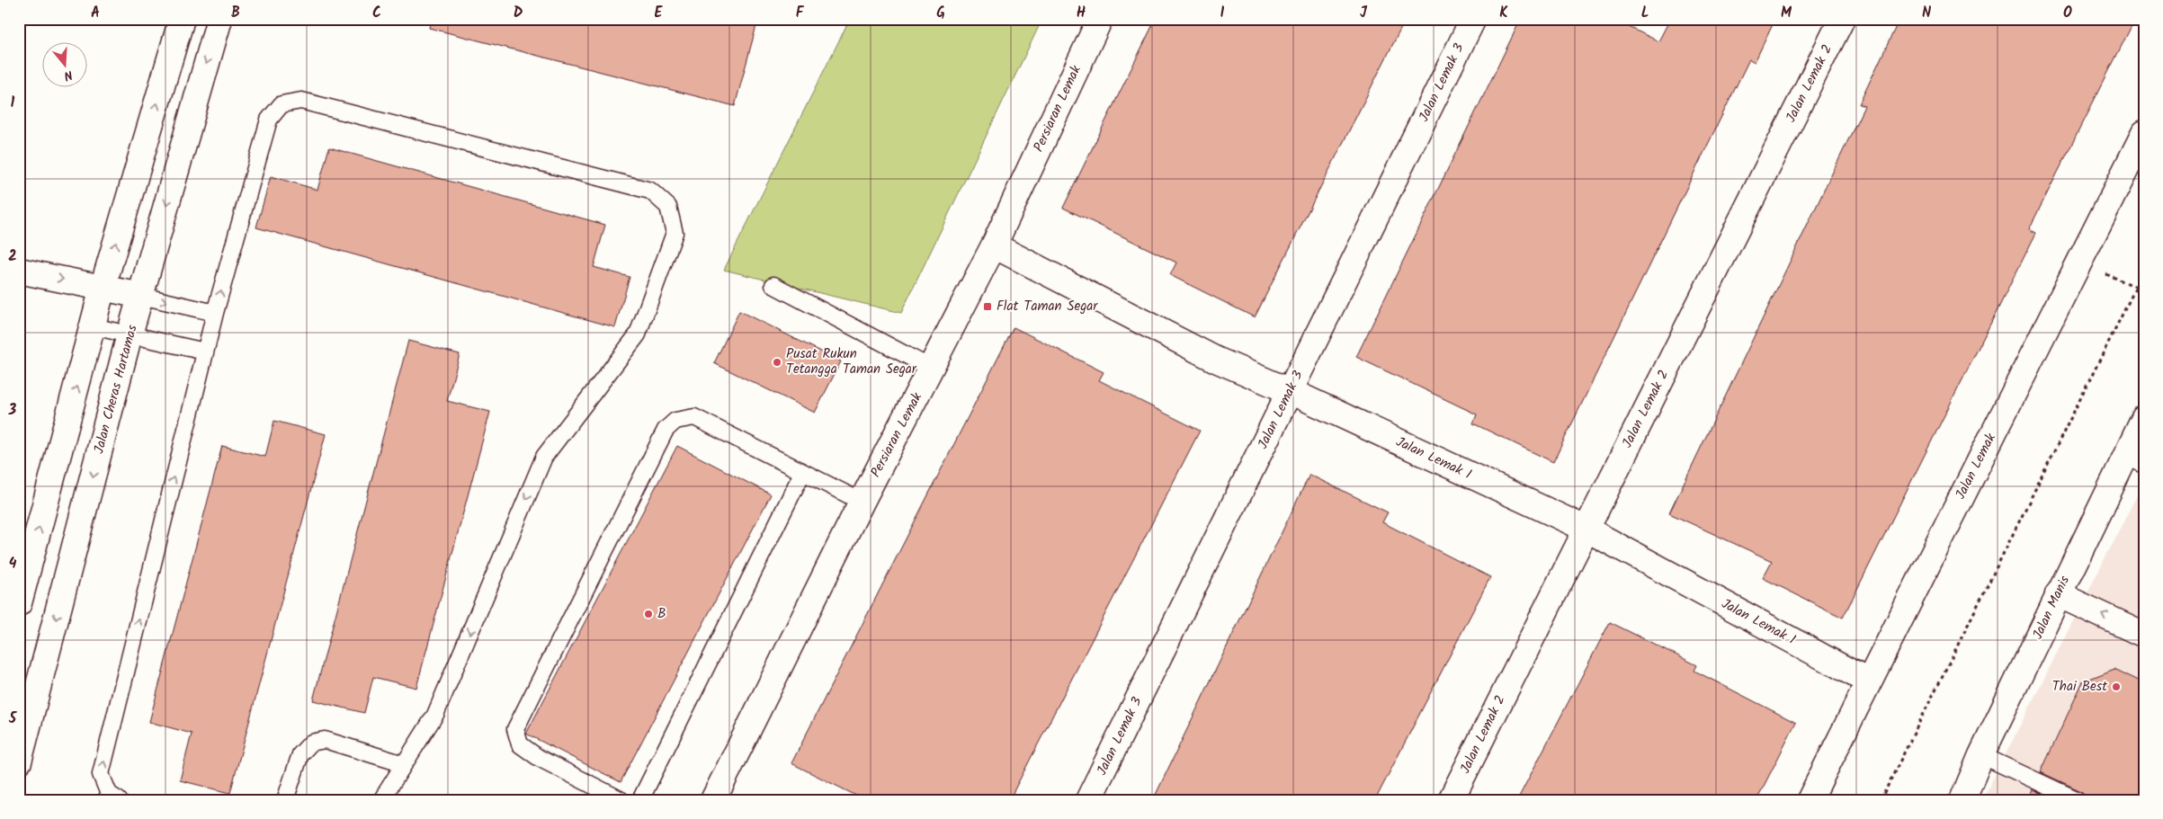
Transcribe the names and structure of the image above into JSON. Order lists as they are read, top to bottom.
{
  "streets": {
    "main road": [
      "Jalan Lemak 3",
      "Jalan Lemak 2",
      "Persiaran Lemak",
      "Jalan Cheras Hartamas",
      "Jalan Lemak 1",
      "Jalan Lemak",
      "Jalan Manis"
    ]
  },
  "crossings": [
    ["Jalan Lemak 3", "Jalan Lemak 1"],
    ["Jalan Lemak 2", "Jalan Lemak 1"],
    ["Persiaran Lemak", "Jalan Lemak 1"],
    ["Jalan Lemak 1", "Jalan Lemak"]
  ],
  "places": {
    "transit": ["Flat Taman Segar"],
    "other": ["Pusat Rukun Tetangga Taman Segar", "B", "Thai Best"]
  },
  "north": "bottom",
  "grid": {
    "columns": [
      "A",
      "B",
      "C",
      "D",
      "E",
      "F",
      "G",
      "H",
      "I",
      "J",
      "K",
      "L",
      "M",
      "N",
      "O"
    ],
    "rows": [
      "1",
      "2",
      "3",
      "4",
      "5"
    ]
  }
}
